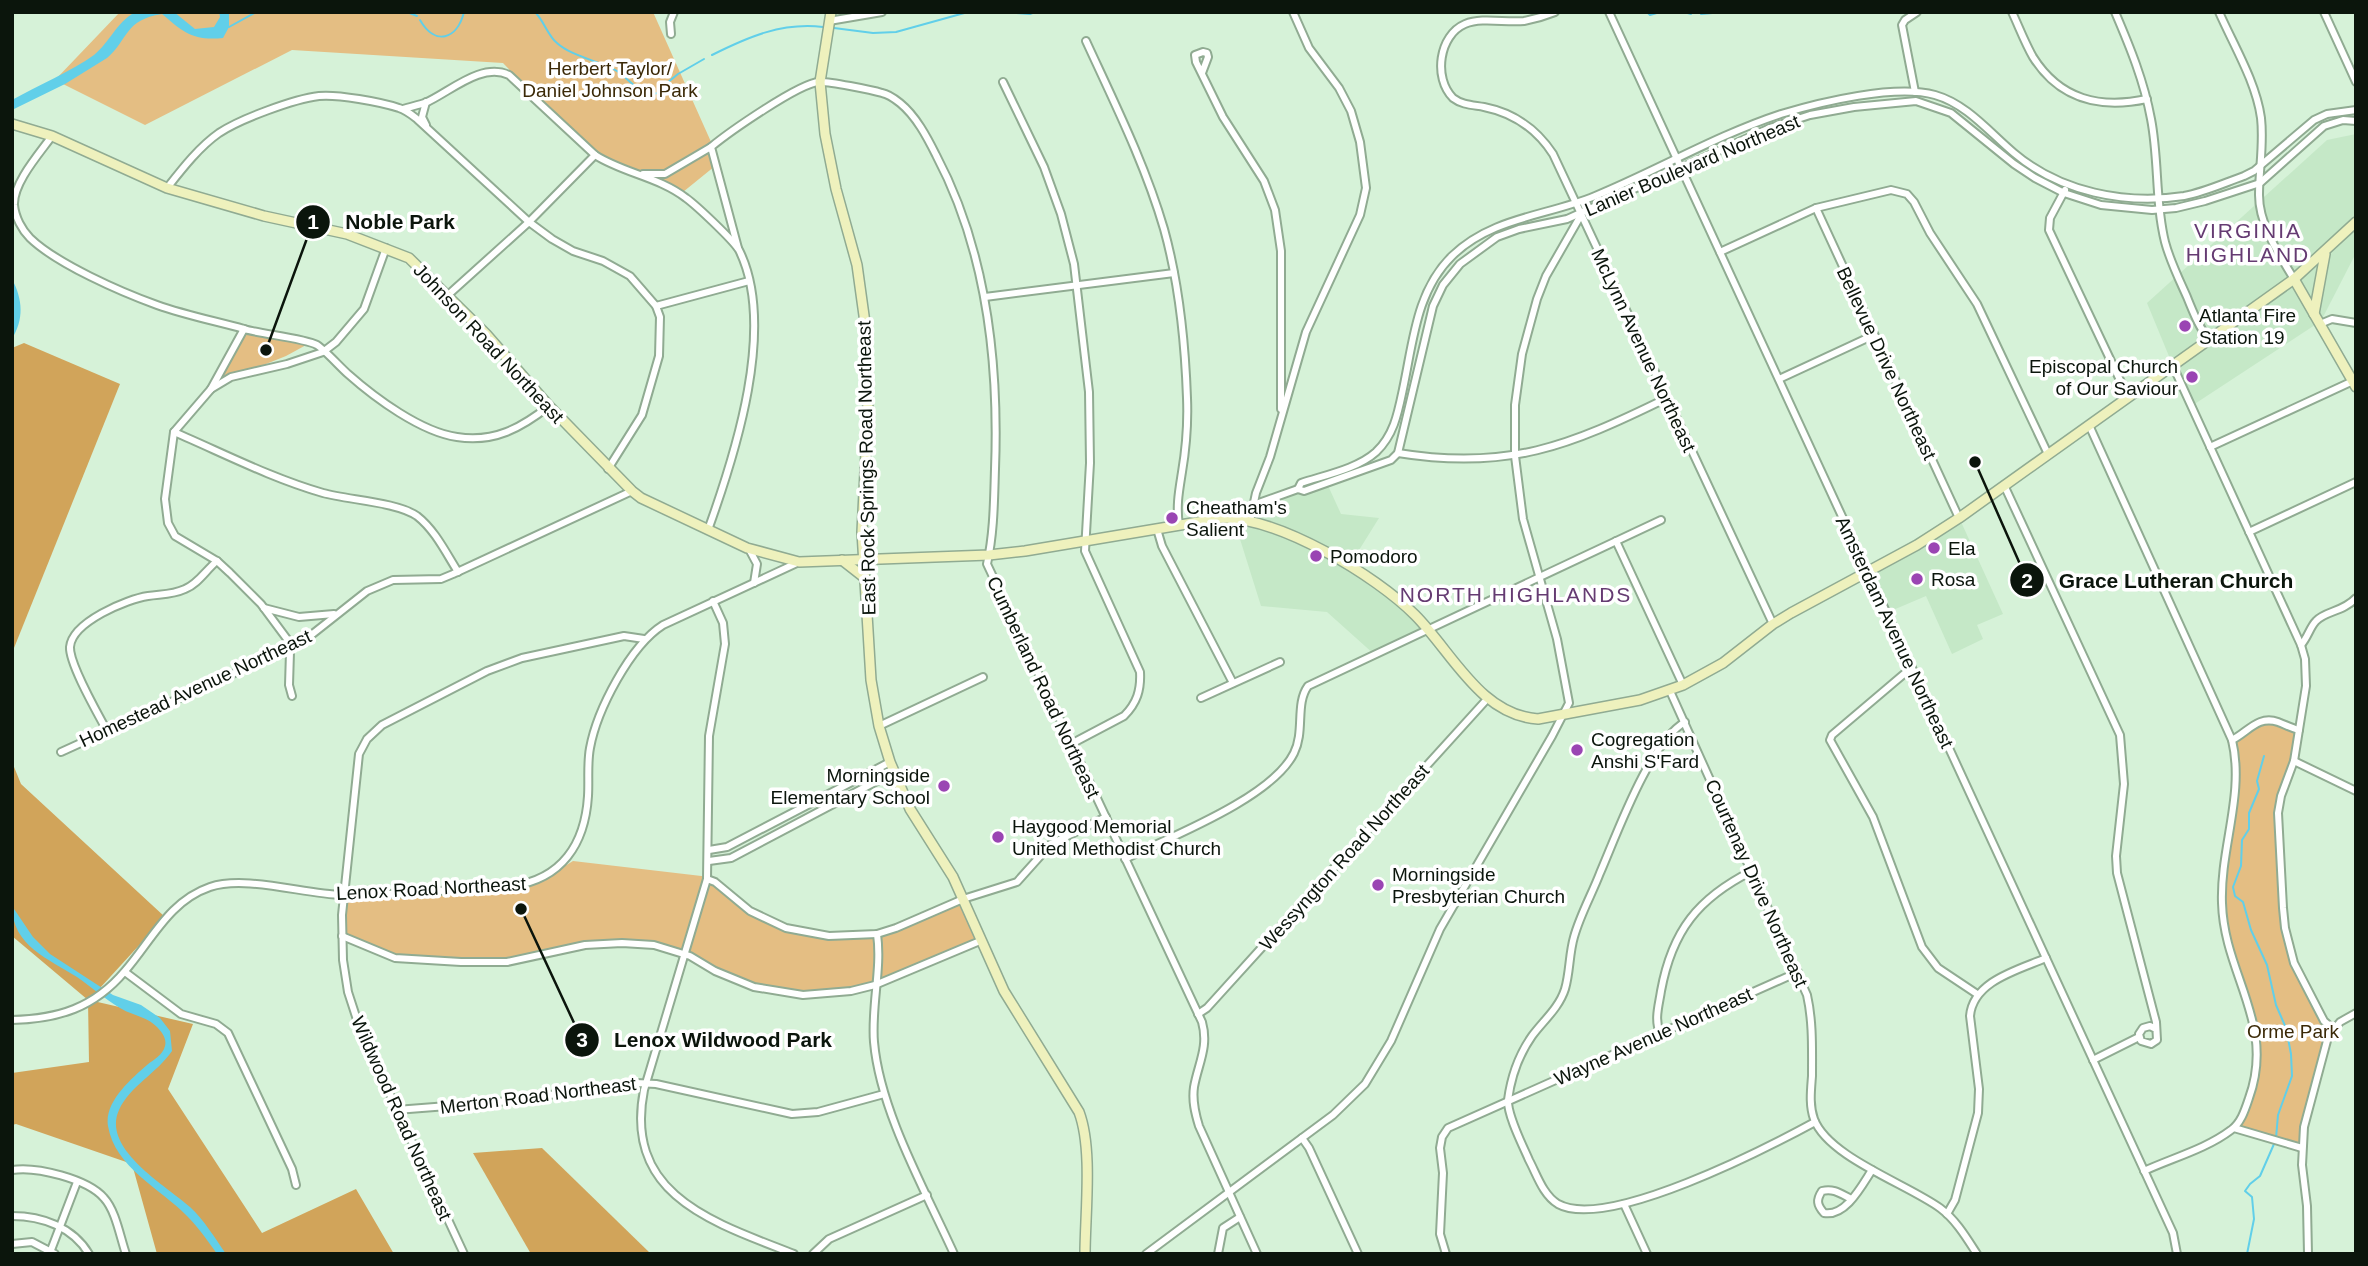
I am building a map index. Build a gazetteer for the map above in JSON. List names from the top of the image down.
{
  "streets": {
    "street": [
      "Lanier Boulevard Northeast",
      "Johnson Road Northeast",
      "McLynn Avenue Northeast",
      "Bellevue Drive Northeast",
      "East Rock Springs Road Northeast",
      "Amsterdam Avenue Northeast",
      "Cumberland Road Northeast",
      "Homestead Avenue Northeast",
      "Wessyngton Road Northeast",
      "Courtenay Drive Northeast",
      "Lenox Road Northeast",
      "Wayne Avenue Northeast",
      "Merton Road Northeast",
      "Wildwood Road Northeast"
    ]
  },
  "crossings": [
    ["Lanier Boulevard Northeast", "McLynn Avenue Northeast"],
    ["Lanier Boulevard Northeast", "Amsterdam Avenue Northeast"],
    ["Johnson Road Northeast", "McLynn Avenue Northeast"],
    ["Johnson Road Northeast", "Bellevue Drive Northeast"],
    ["Johnson Road Northeast", "East Rock Springs Road Northeast"],
    ["Johnson Road Northeast", "Amsterdam Avenue Northeast"],
    ["Johnson Road Northeast", "Cumberland Road Northeast"],
    ["Johnson Road Northeast", "Homestead Avenue Northeast"],
    ["Johnson Road Northeast", "Wessyngton Road Northeast"],
    ["Johnson Road Northeast", "Courtenay Drive Northeast"],
    ["Johnson Road Northeast", "Lenox Road Northeast"],
    ["East Rock Springs Road Northeast", "Cumberland Road Northeast"],
    ["Cumberland Road Northeast", "Wessyngton Road Northeast"],
    ["Courtenay Drive Northeast", "Wayne Avenue Northeast"],
    ["Lenox Road Northeast", "Wildwood Road Northeast"],
    ["Merton Road Northeast", "Wildwood Road Northeast"]
  ],
  "districts": ["VIRGINIA HIGHLAND", "NORTH HIGHLANDS"],
  "parks": ["Herbert Taylor/ Daniel Johnson Park", "Orme Park"],
  "places": [
    "Atlanta Fire Station 19",
    "Noble Park",
    "Episcopal Church of Our Saviour",
    "Grace Lutheran Church",
    "Cheatham's Salient",
    "Ela",
    "Pomodoro",
    "Rosa",
    "Cogregation Anshi S'Fard",
    "Morningside Elementary School",
    "Haygood Memorial United Methodist Church",
    "Morningside Presbyterian Church",
    "Lenox Wildwood Park"
  ]
}
